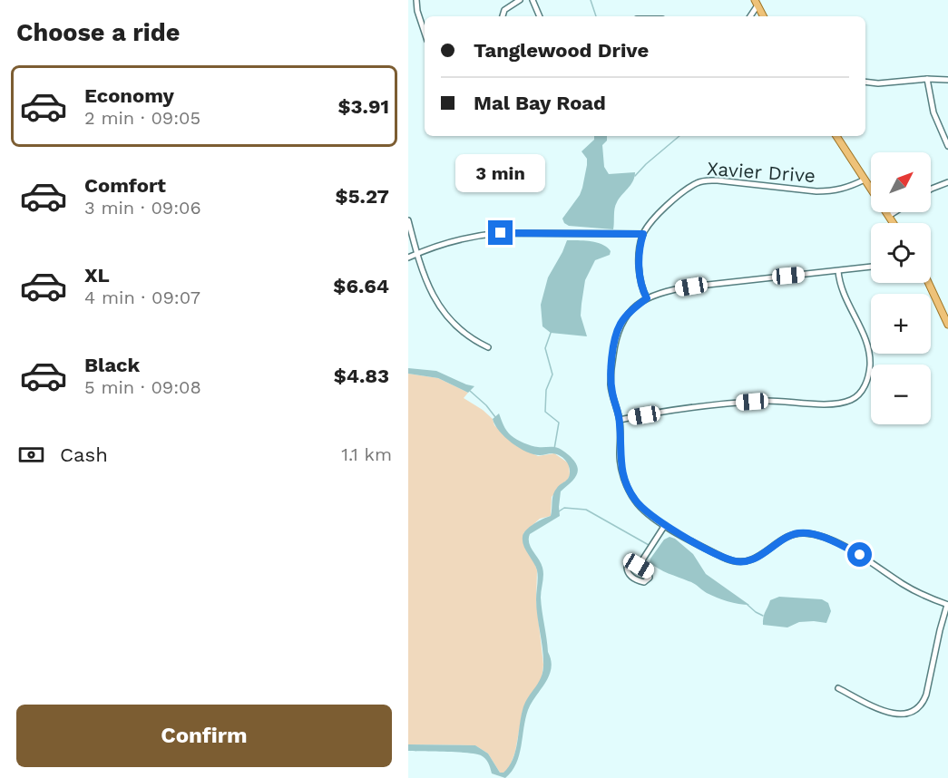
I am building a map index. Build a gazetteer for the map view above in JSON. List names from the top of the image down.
{
  "streets": {
    "street": ["Xavier Drive"]
  },
  "north": "top right",
  "page": {
    "heading": "Choose a ride",
    "banner": ["Tanglewood Drive", "Mal Bay Road"],
    "list": [
      {
        "name": "Economy",
        "note": "2 min · 09:05",
        "value": "$3.91"
      },
      {
        "name": "Comfort",
        "note": "3 min · 09:06",
        "value": "$5.27"
      },
      {
        "name": "XL",
        "note": "4 min · 09:07",
        "value": "$6.64"
      },
      {
        "name": "Black",
        "note": "5 min · 09:08",
        "value": "$4.83"
      }
    ],
    "map_buttons": ["+", "−"],
    "bubble": "3 min",
    "pay": ["Cash", "1.1 km"],
    "buttons": "Confirm"
  }
}
